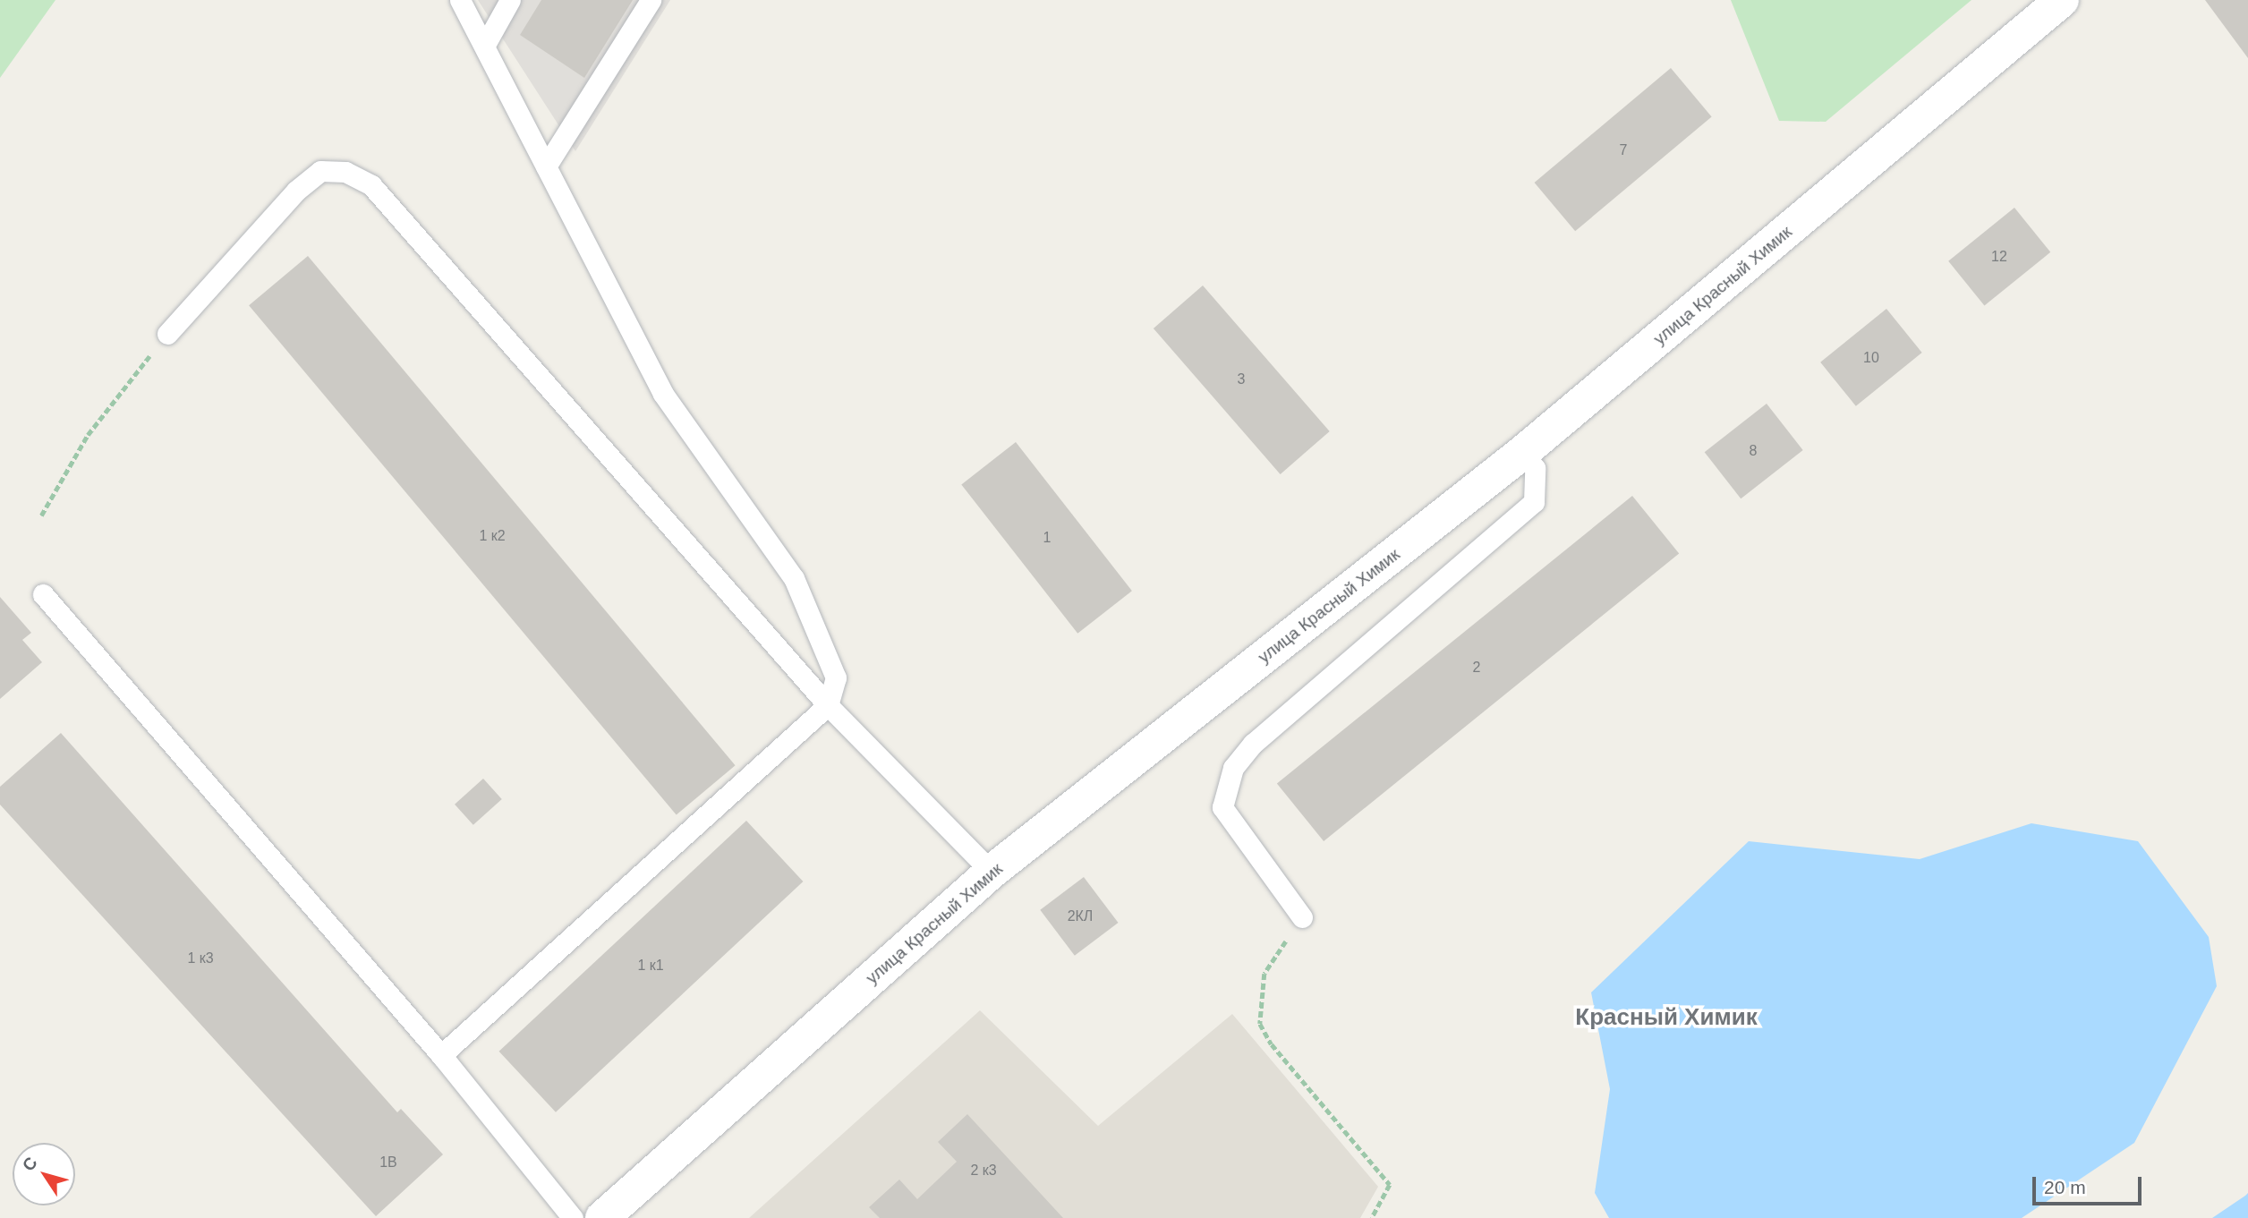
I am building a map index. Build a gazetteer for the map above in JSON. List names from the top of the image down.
{
  "streets": {
    "street": ["улица Красный Химик"]
  },
  "districts": ["Красный Химик"],
  "house_numbers": [
    "7",
    "12",
    "10",
    "3",
    "8",
    "1 к2",
    "1",
    "2",
    "2КЛ",
    "1 к3",
    "1 к1",
    "1В",
    "2 к3"
  ],
  "scale_bar": "20 m",
  "north": "top left"
}
